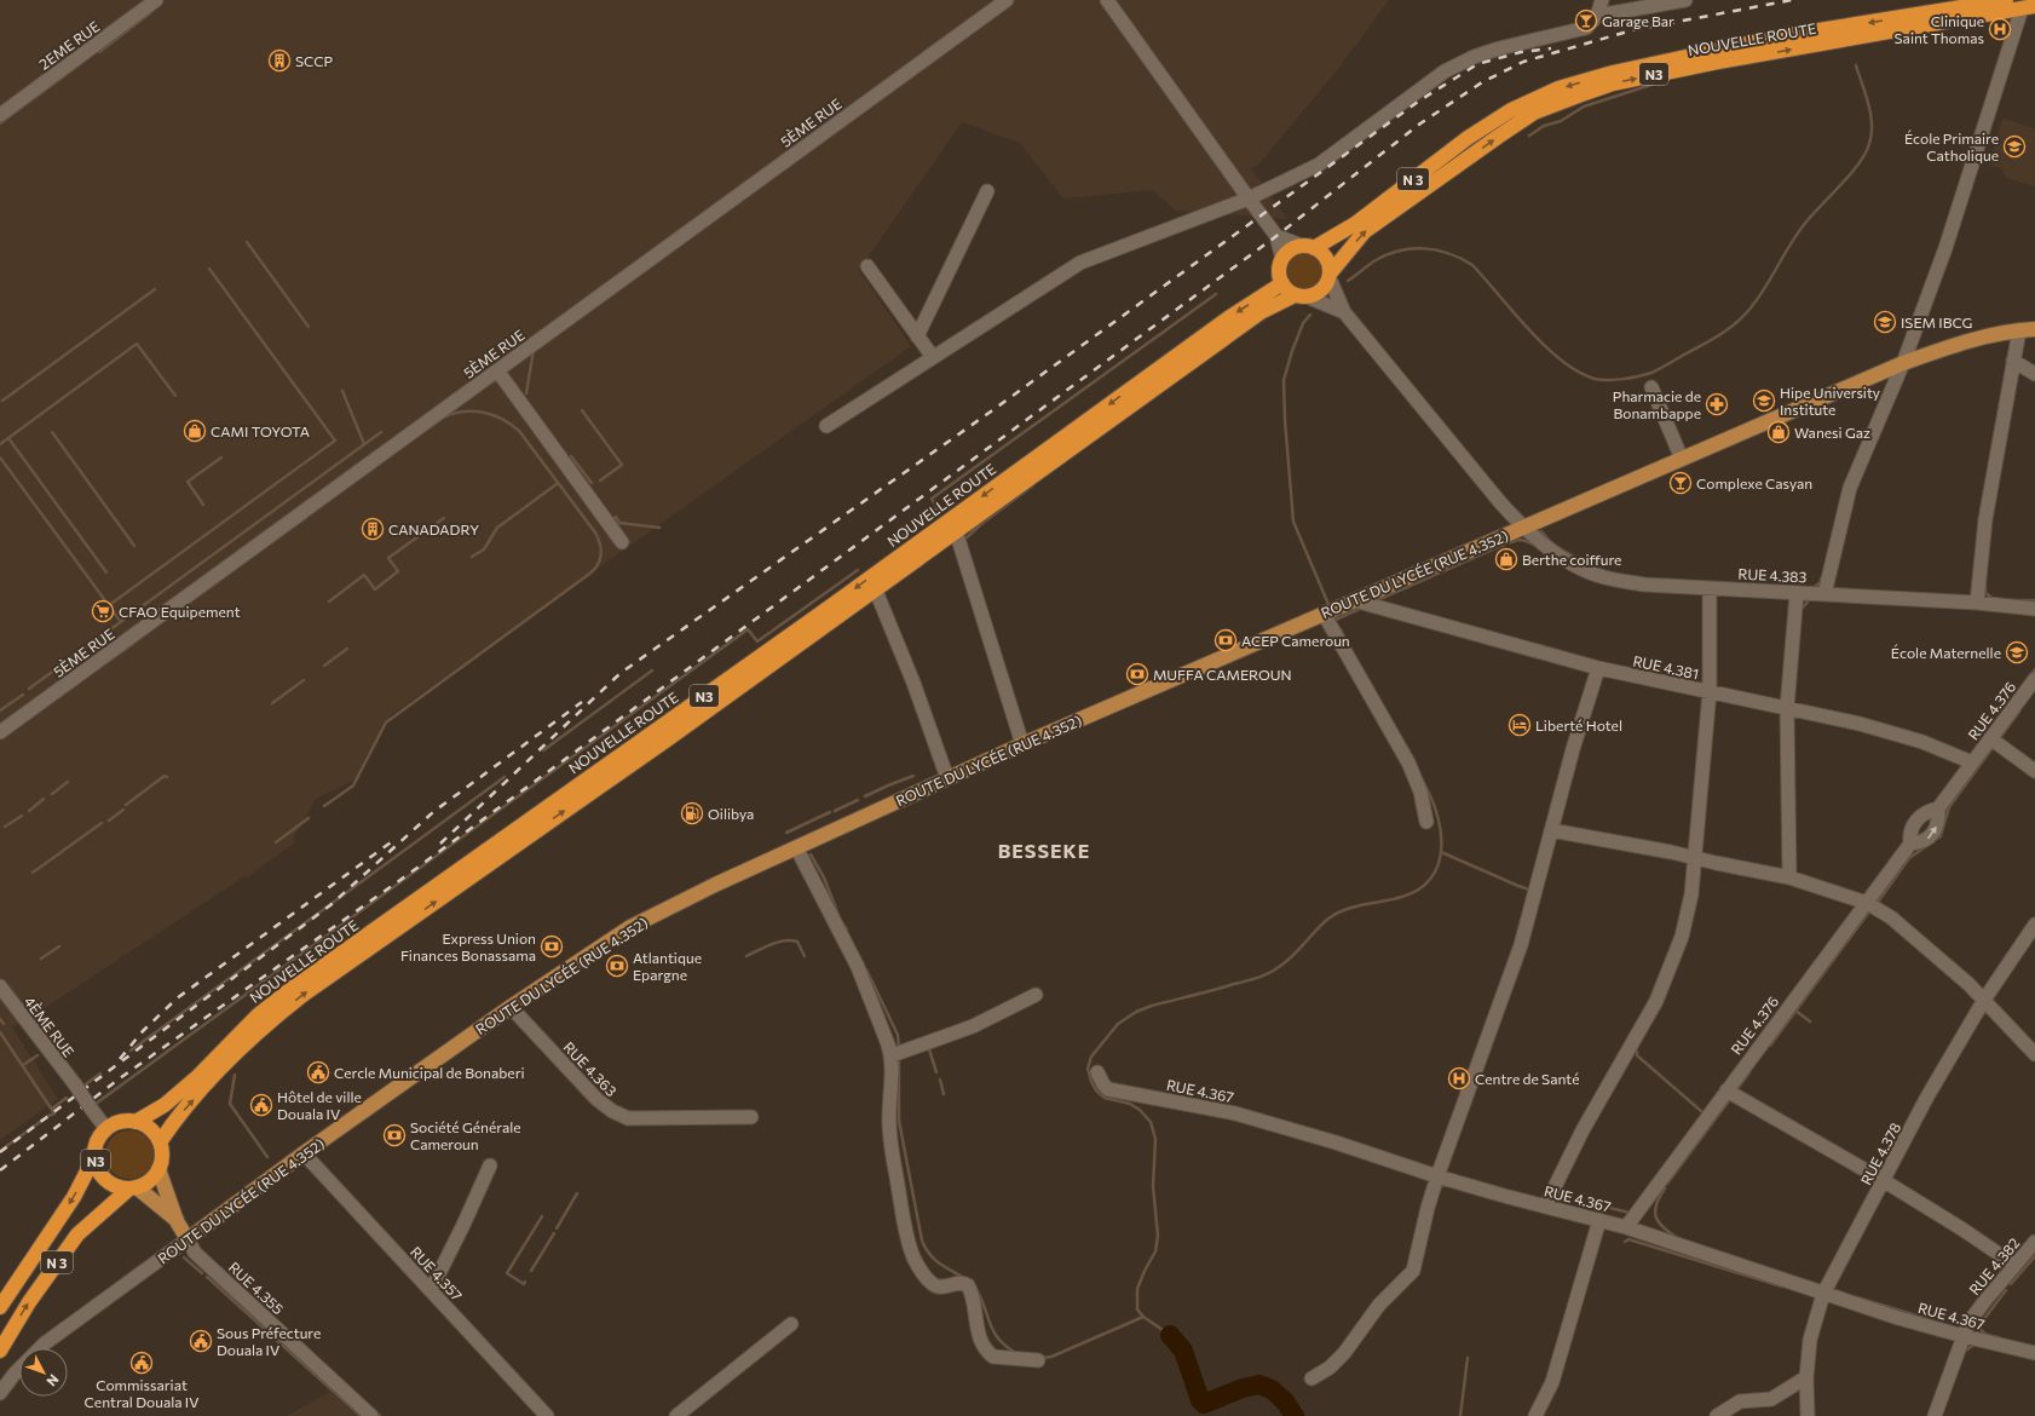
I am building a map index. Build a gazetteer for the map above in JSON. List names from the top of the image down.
{
  "streets": {
    "highway": ["NOUVELLE ROUTE", "N3", "N 3"],
    "main road": ["ROUTE DU LYCÉE (RUE 4.352)"],
    "street": [
      "2EME RUE",
      "5ÈME RUE",
      "RUE 4.383",
      "RUE 4.381",
      "RUE 4.376",
      "4ÈME RUE",
      "RUE 4.363",
      "RUE 4.367",
      "RUE 4.378",
      "RUE 4.382",
      "RUE 4.357",
      "RUE 4.355"
    ]
  },
  "crossings": [
    ["NOUVELLE ROUTE", "N3"],
    ["NOUVELLE ROUTE", "N 3"],
    ["NOUVELLE ROUTE", "4ÈME RUE"],
    ["N3", "N 3"],
    ["N3", "4ÈME RUE"],
    ["N 3", "4ÈME RUE"],
    ["ROUTE DU LYCÉE (RUE 4.352)", "RUE 4.383"],
    ["ROUTE DU LYCÉE (RUE 4.352)", "RUE 4.381"],
    ["ROUTE DU LYCÉE (RUE 4.352)", "RUE 4.363"],
    ["ROUTE DU LYCÉE (RUE 4.352)", "RUE 4.357"],
    ["ROUTE DU LYCÉE (RUE 4.352)", "RUE 4.355"],
    ["RUE 4.381", "RUE 4.376"],
    ["RUE 4.376", "RUE 4.367"],
    ["RUE 4.367", "RUE 4.378"],
    ["RUE 4.367", "RUE 4.382"]
  ],
  "districts": ["BESSEKE"],
  "places": {
    "bar": ["Garage Bar", "Complexe Casyan"],
    "hospital": ["Clinique Saint Thomas", "Centre de Santé"],
    "building": ["SCCP", "CANADADRY"],
    "school or university": [
      "École Primaire Catholique",
      "ISEM IBCG",
      "Hipe University Institute",
      "École Maternelle"
    ],
    "pharmacy": ["Pharmacie de Bonambappe"],
    "shop": ["CAMI TOYOTA", "Wanesi Gaz", "Berthe coiffure"],
    "supermarket": ["CFAO Equipement"],
    "bank": [
      "ACEP Cameroun",
      "MUFFA CAMEROUN",
      "Express Union Finances Bonassama",
      "Atlantique Epargne",
      "Société Générale Cameroun"
    ],
    "hotel": ["Liberté Hotel"],
    "fuel station": ["Oilibya"],
    "public building": [
      "Cercle Municipal de Bonaberi",
      "Hôtel de ville Douala IV",
      "Sous Préfecture Douala IV",
      "Commissariat Central Douala IV"
    ]
  },
  "north": "bottom right"
}
